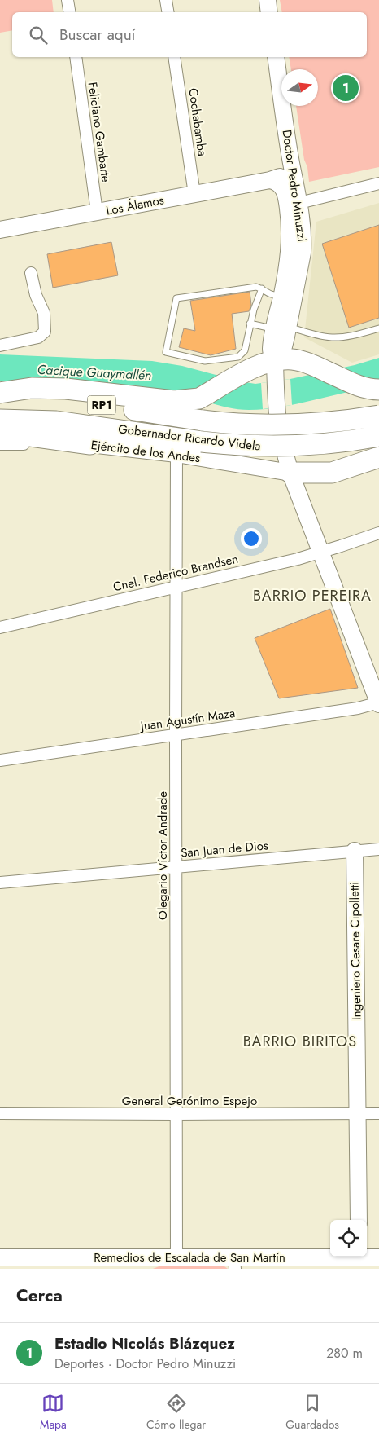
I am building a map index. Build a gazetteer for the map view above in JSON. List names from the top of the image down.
{
  "streets": {
    "highway": ["RP1", "Gobernador Ricardo Videla"],
    "street": [
      "Cochabamba",
      "Feliciano Gambarte",
      "Doctor Pedro Minuzzi",
      "Los Álamos",
      "Ejército de los Andes",
      "Cnel. Federico Brandsen",
      "Juan Agustín Maza",
      "San Juan de Dios",
      "Olegario Víctor Andrade",
      "Ingeniero Cesare Cipolletti",
      "General Gerónimo Espejo",
      "Remedios de Escalada de San Martín"
    ]
  },
  "crossings": [
    ["Cochabamba", "Los Álamos"],
    ["Feliciano Gambarte", "Los Álamos"],
    ["Doctor Pedro Minuzzi", "Los Álamos"],
    ["Doctor Pedro Minuzzi", "Ejército de los Andes"],
    ["Doctor Pedro Minuzzi", "Cnel. Federico Brandsen"],
    ["Doctor Pedro Minuzzi", "Juan Agustín Maza"],
    ["Ejército de los Andes", "Olegario Víctor Andrade"],
    ["Cnel. Federico Brandsen", "Olegario Víctor Andrade"],
    ["Juan Agustín Maza", "Olegario Víctor Andrade"],
    ["San Juan de Dios", "Olegario Víctor Andrade"],
    ["San Juan de Dios", "Ingeniero Cesare Cipolletti"],
    ["Olegario Víctor Andrade", "General Gerónimo Espejo"],
    ["Olegario Víctor Andrade", "Remedios de Escalada de San Martín"],
    ["Ingeniero Cesare Cipolletti", "General Gerónimo Espejo"]
  ],
  "districts": ["BARRIO PEREIRA", "BARRIO BIRITOS"],
  "water": ["Cacique Guaymallén"],
  "north": "right",
  "page": {
    "search": "Buscar aquí",
    "pins": "1",
    "heading": "Cerca",
    "list": [
      {
        "mark": "1",
        "name": "Estadio Nicolás Blázquez",
        "note": "Deportes · Doctor Pedro Minuzzi",
        "value": "280 m"
      }
    ],
    "nav": ["Mapa", "Cómo llegar", "Guardados"]
  }
}
